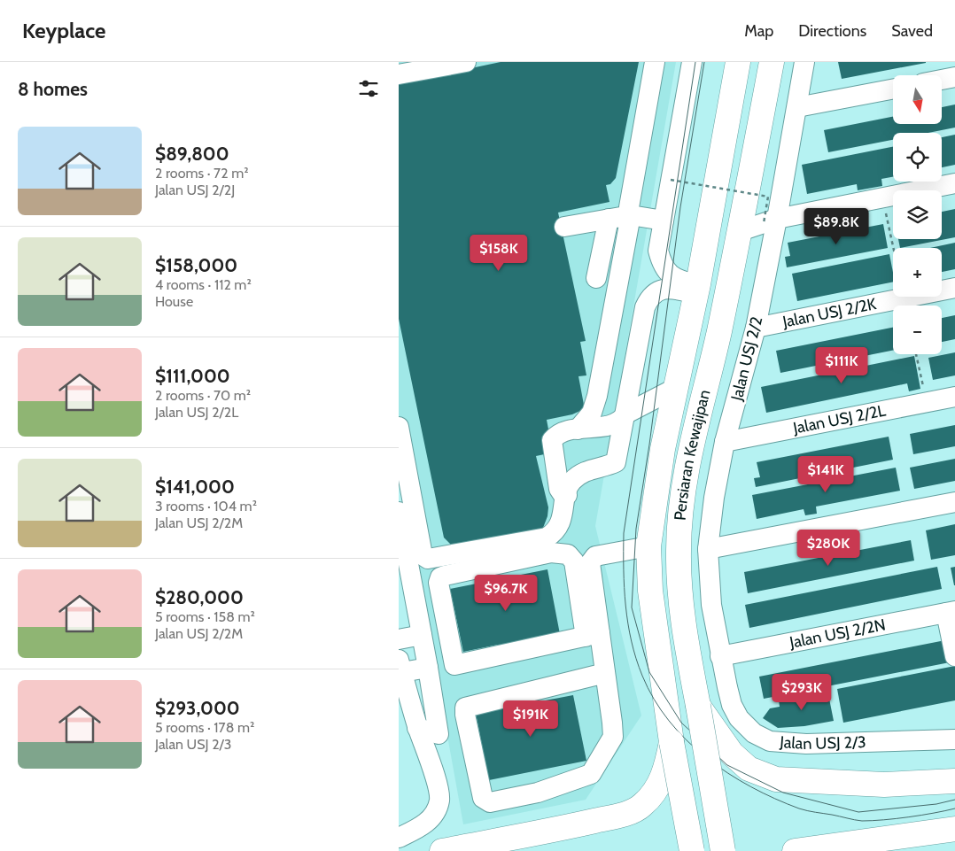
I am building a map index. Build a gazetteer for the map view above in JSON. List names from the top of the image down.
{
  "streets": {
    "main road": ["Persiaran Kewajipan"],
    "street": [
      "Jalan USJ 2/2K",
      "Jalan USJ 2/2",
      "Jalan USJ 2/2L",
      "Jalan USJ 2/2N",
      "Jalan USJ 2/3"
    ]
  },
  "crossings": [
    ["Jalan USJ 2/2K", "Jalan USJ 2/2"],
    ["Jalan USJ 2/2", "Jalan USJ 2/2L"],
    ["Jalan USJ 2/2", "Jalan USJ 2/2N"],
    ["Jalan USJ 2/2", "Jalan USJ 2/3"],
    ["Jalan USJ 2/2N", "Jalan USJ 2/3"]
  ],
  "north": "bottom",
  "page": {
    "header": "Keyplace",
    "nav": ["Map", "Directions", "Saved"],
    "heading": "8 homes",
    "map_buttons": ["+", "−"],
    "list": [
      {
        "name": "$89,800",
        "note": "2 rooms · 72 m² · Jalan USJ 2/2J"
      },
      {
        "name": "$158,000",
        "note": "4 rooms · 112 m² · House"
      },
      {
        "name": "$111,000",
        "note": "2 rooms · 70 m² · Jalan USJ 2/2L"
      },
      {
        "name": "$141,000",
        "note": "3 rooms · 104 m² · Jalan USJ 2/2M"
      },
      {
        "name": "$280,000",
        "note": "5 rooms · 158 m² · Jalan USJ 2/2M"
      },
      {
        "name": "$293,000",
        "note": "5 rooms · 178 m² · Jalan USJ 2/3"
      }
    ],
    "price": [
      "$89.8K",
      "$158K",
      "$111K",
      "$141K",
      "$280K",
      "$96.7K",
      "$293K",
      "$191K"
    ]
  }
}
